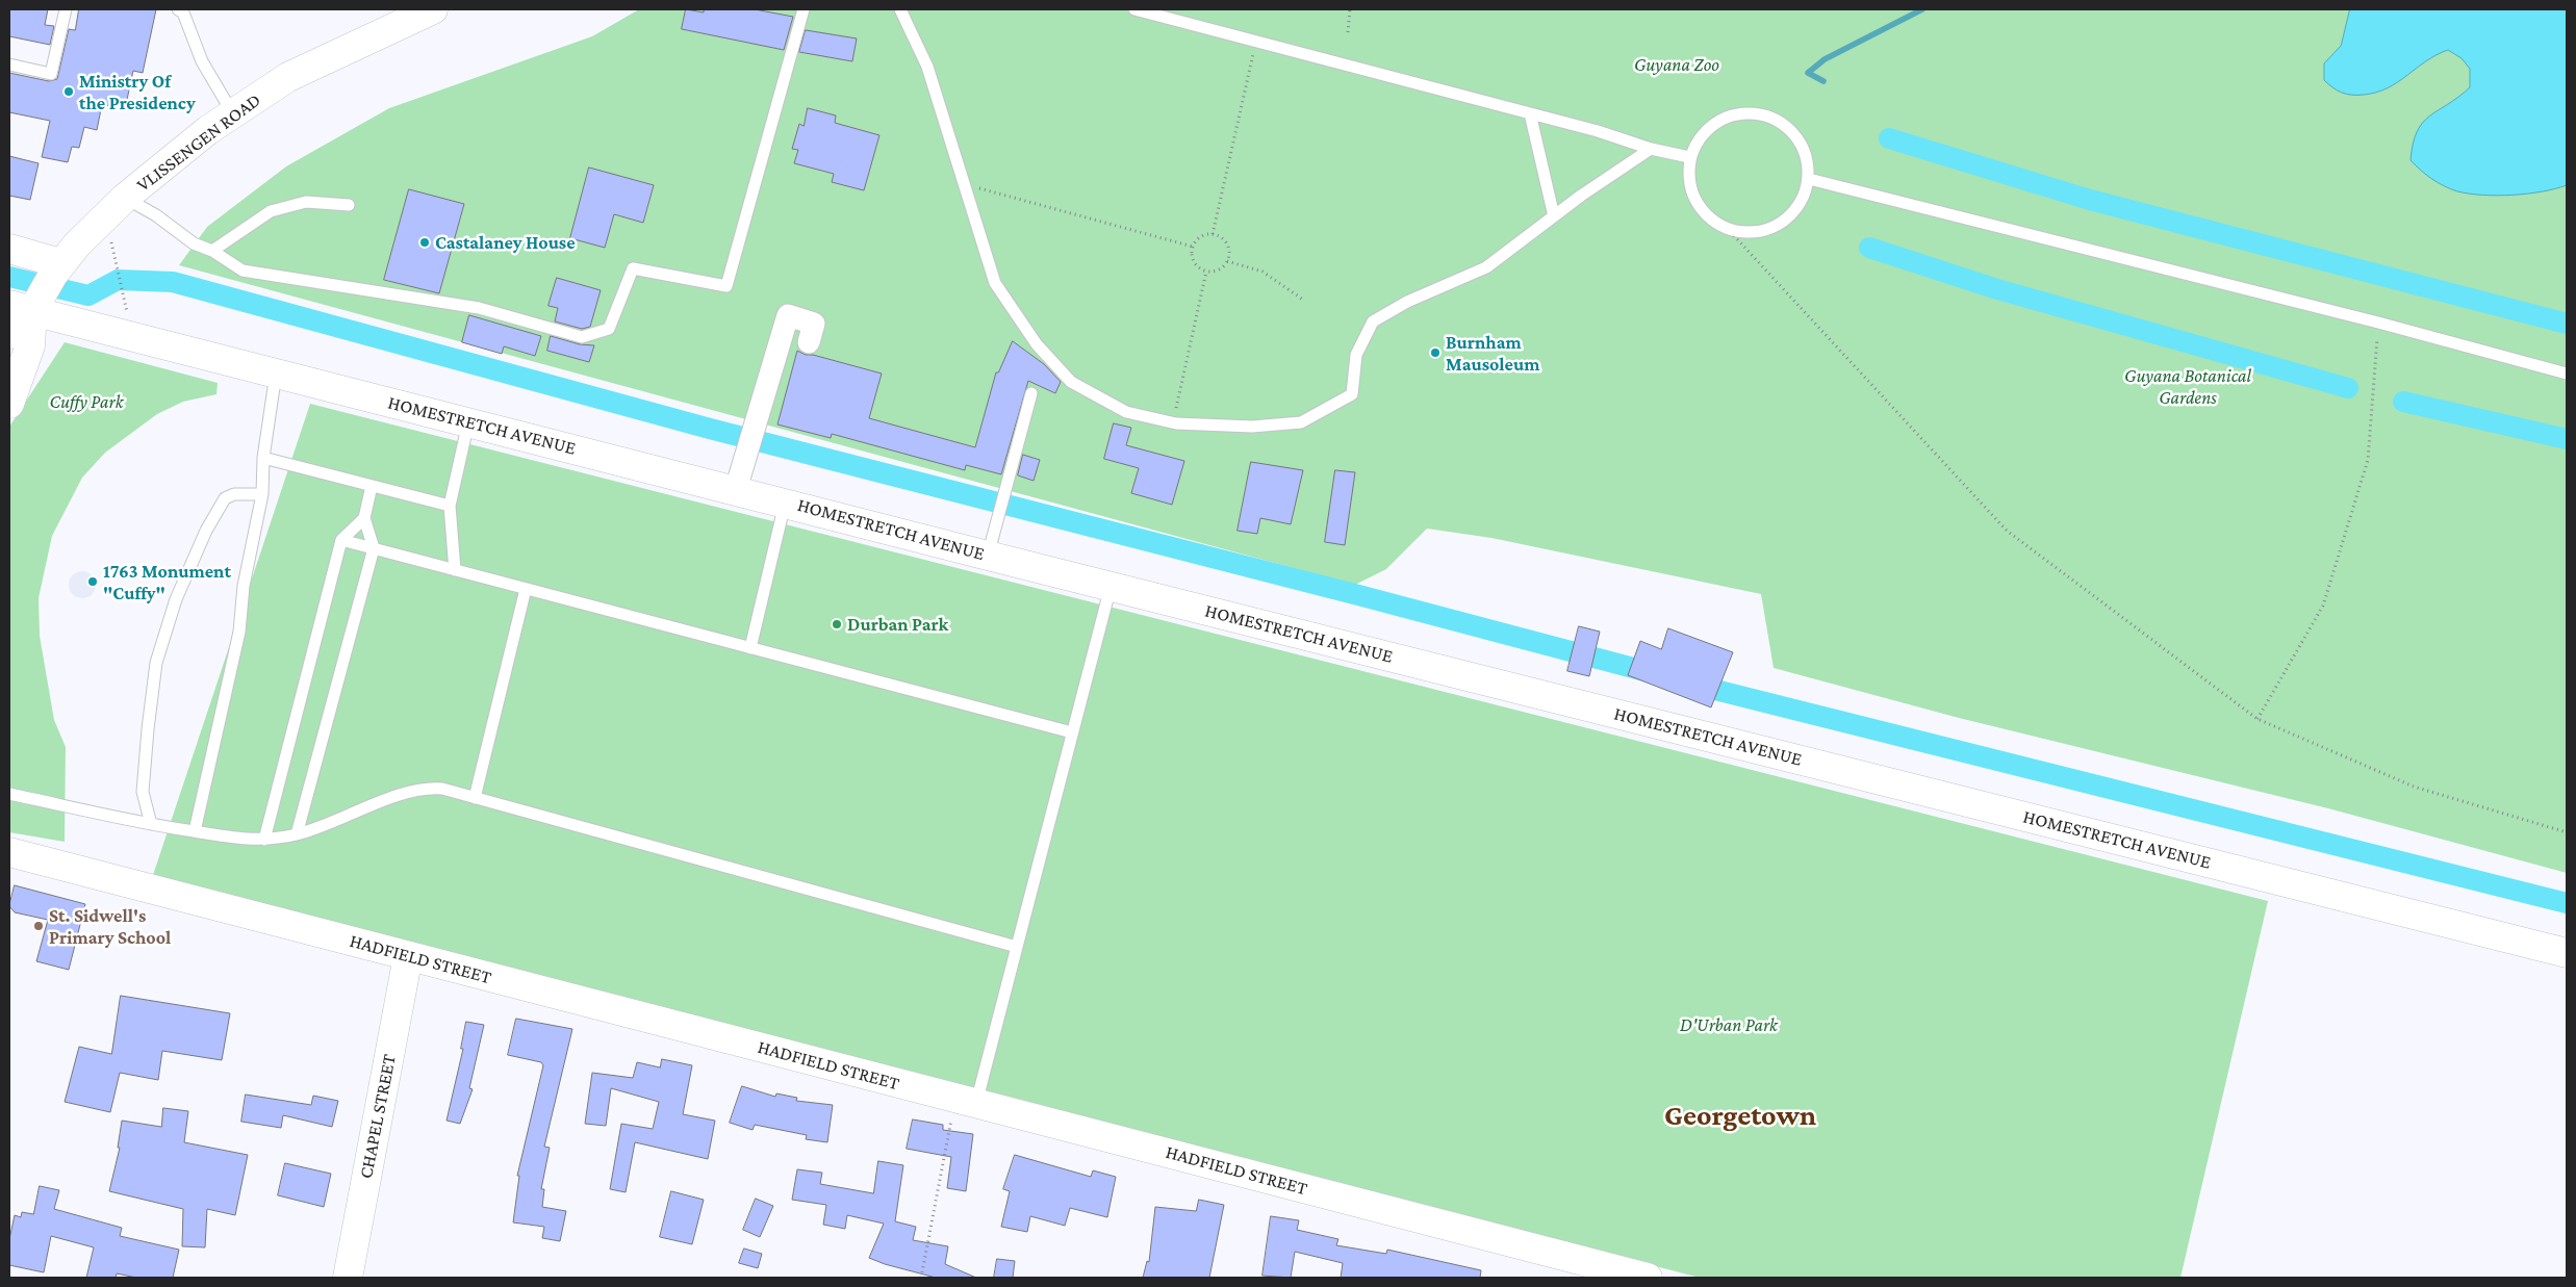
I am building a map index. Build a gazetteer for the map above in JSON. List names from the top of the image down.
{
  "streets": {
    "main road": [
      "VLISSENGEN ROAD",
      "HOMESTRETCH AVENUE",
      "HADFIELD STREET",
      "CHAPEL STREET"
    ]
  },
  "crossings": [
    ["VLISSENGEN ROAD", "HOMESTRETCH AVENUE"],
    ["HADFIELD STREET", "CHAPEL STREET"]
  ],
  "districts": ["Georgetown"],
  "parks": [
    "Guyana Zoo",
    "Guyana Botanical Gardens",
    "Cuffy Park",
    "D'Urban Park"
  ],
  "places": [
    "Ministry Of the Presidency",
    "Castalaney House",
    "Burnham Mausoleum",
    "1763 Monument \"Cuffy\"",
    "Durban Park",
    "St. Sidwell's Primary School"
  ]
}
